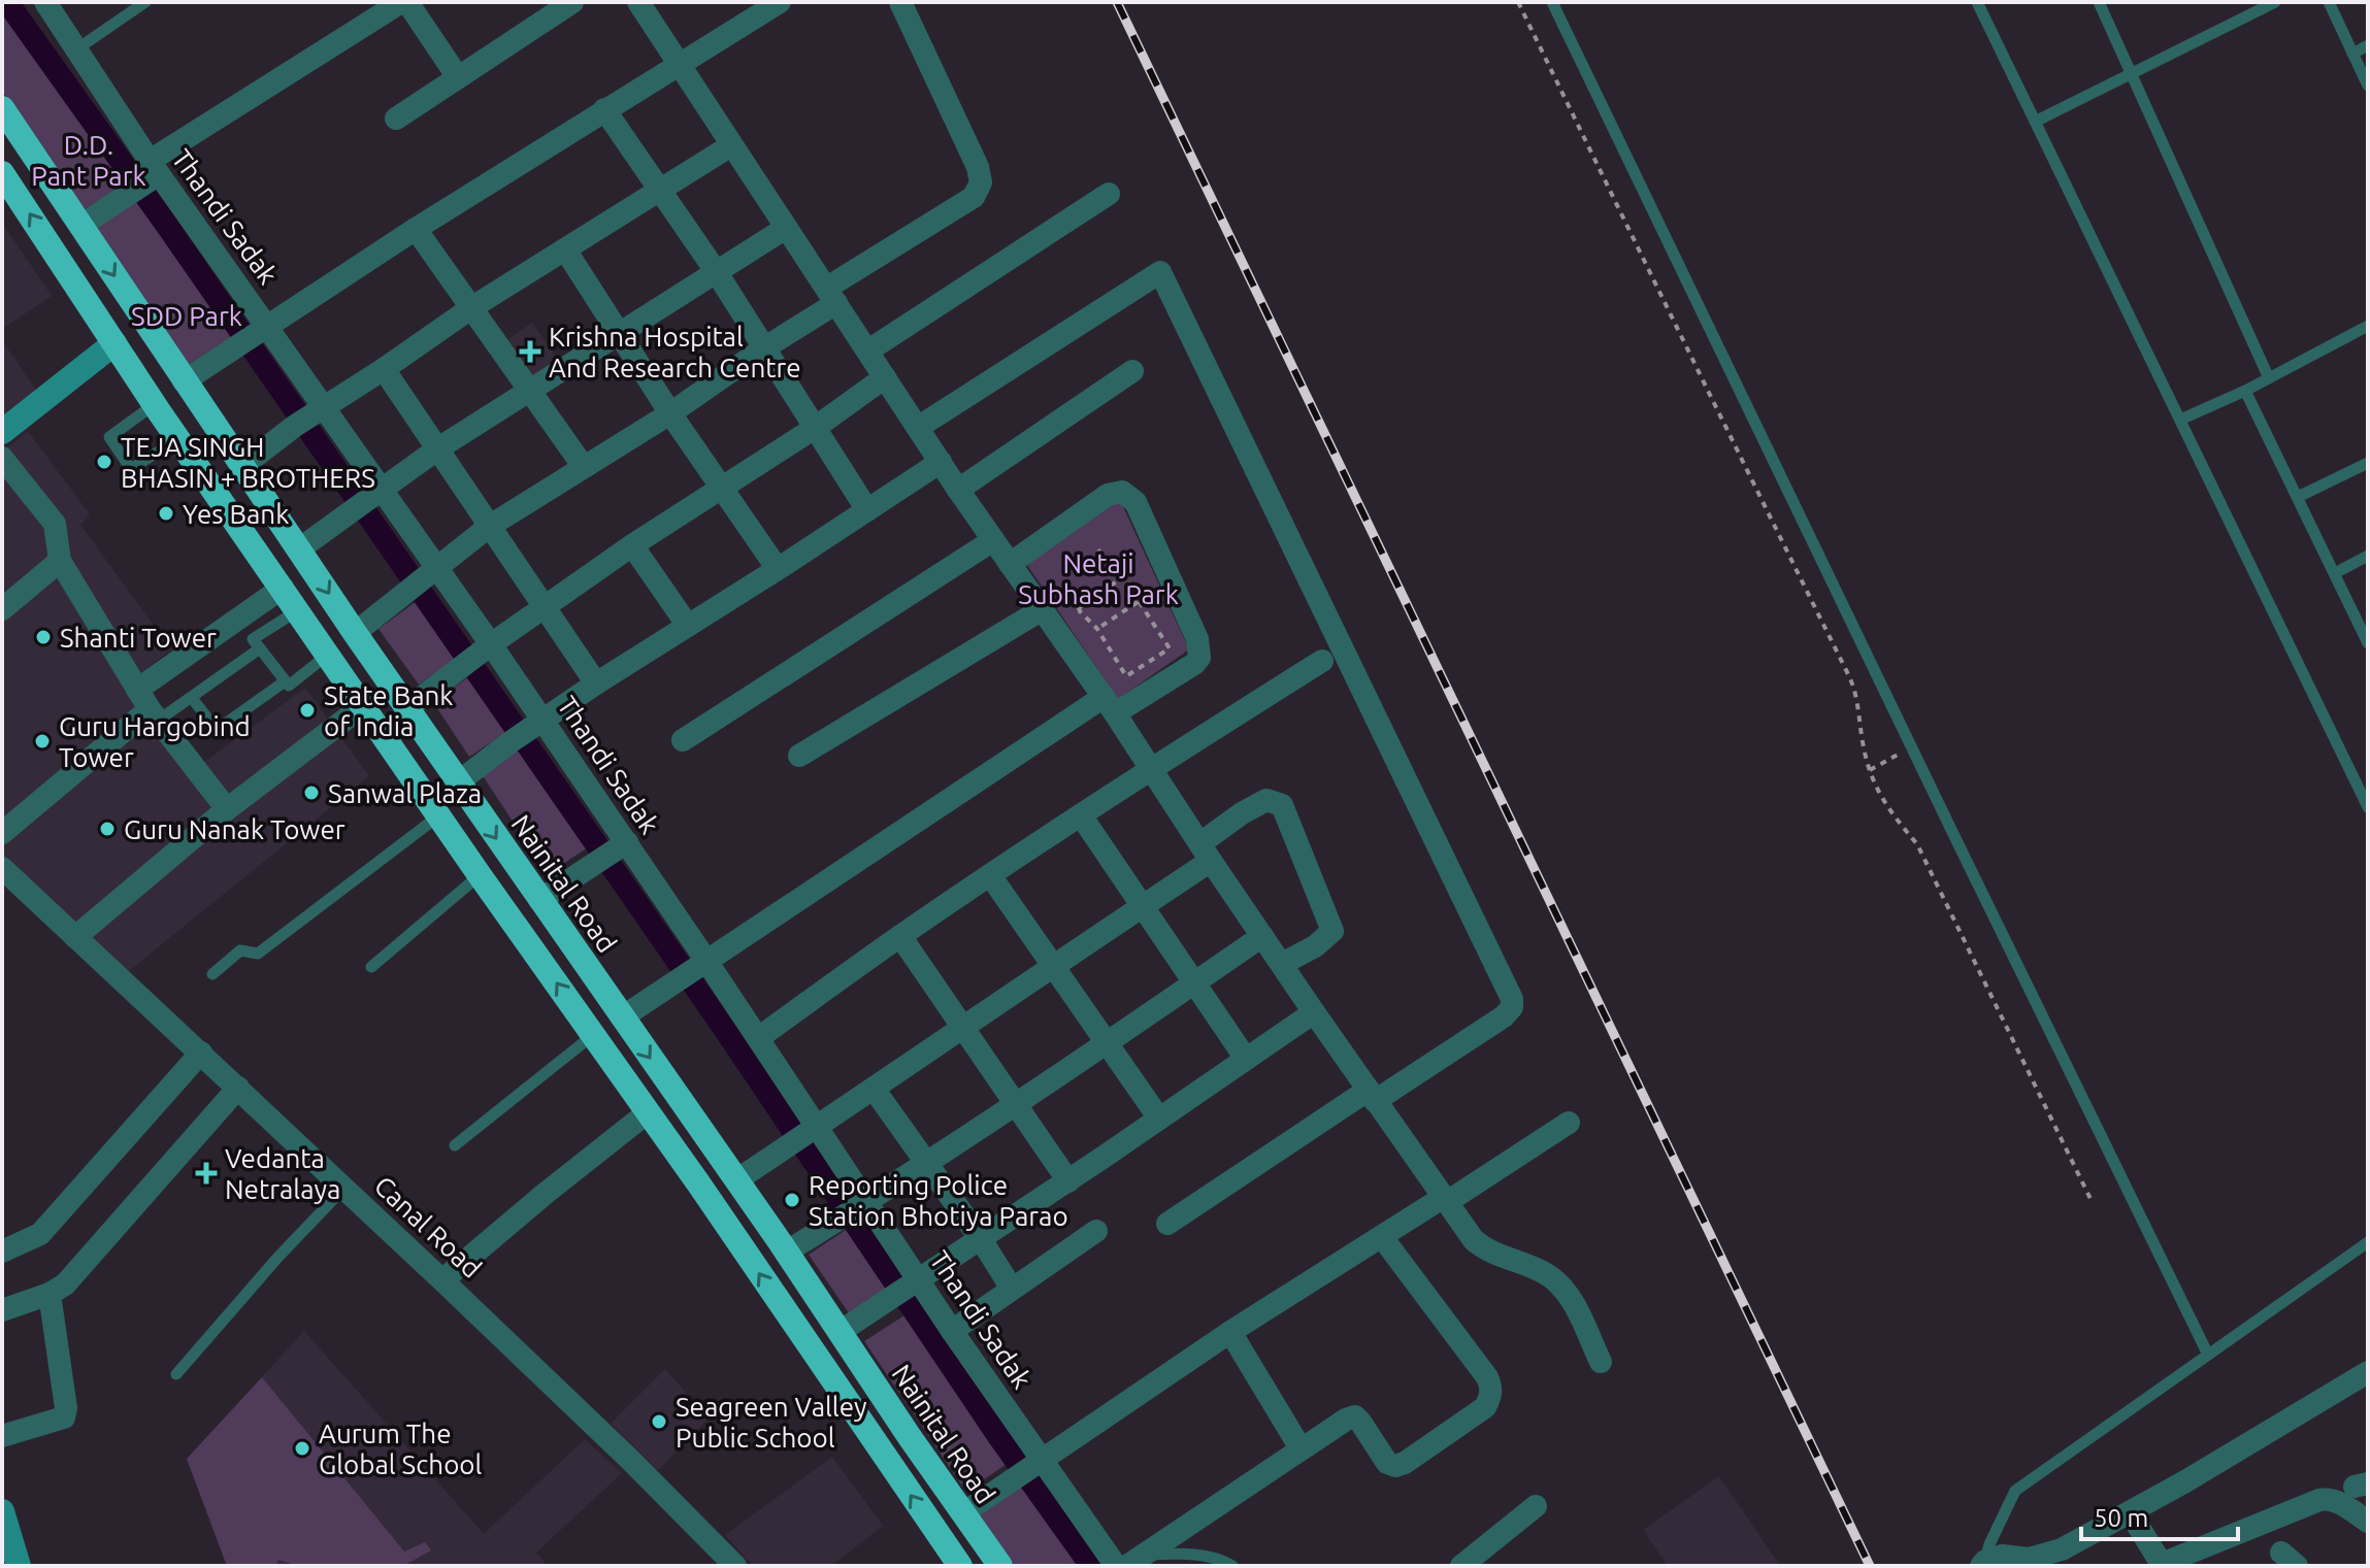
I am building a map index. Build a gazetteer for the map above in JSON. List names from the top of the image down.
{
  "streets": {
    "highway": ["Nainital Road"],
    "street": ["Thandi Sadak", "Canal Road"]
  },
  "parks": ["D.D. Pant Park", "SDD Park", "Netaji Subhash Park"],
  "places": {
    "health": ["Krishna Hospital And Research Centre", "Vedanta Netralaya"],
    "other": [
      "TEJA SINGH BHASIN + BROTHERS",
      "Yes Bank",
      "Shanti Tower",
      "State Bank of India",
      "Guru Hargobind Tower",
      "Sanwal Plaza",
      "Guru Nanak Tower",
      "Reporting Police Station Bhotiya Parao",
      "Seagreen Valley Public School",
      "Aurum The Global School"
    ]
  },
  "scale_bar": "50 m"
}
